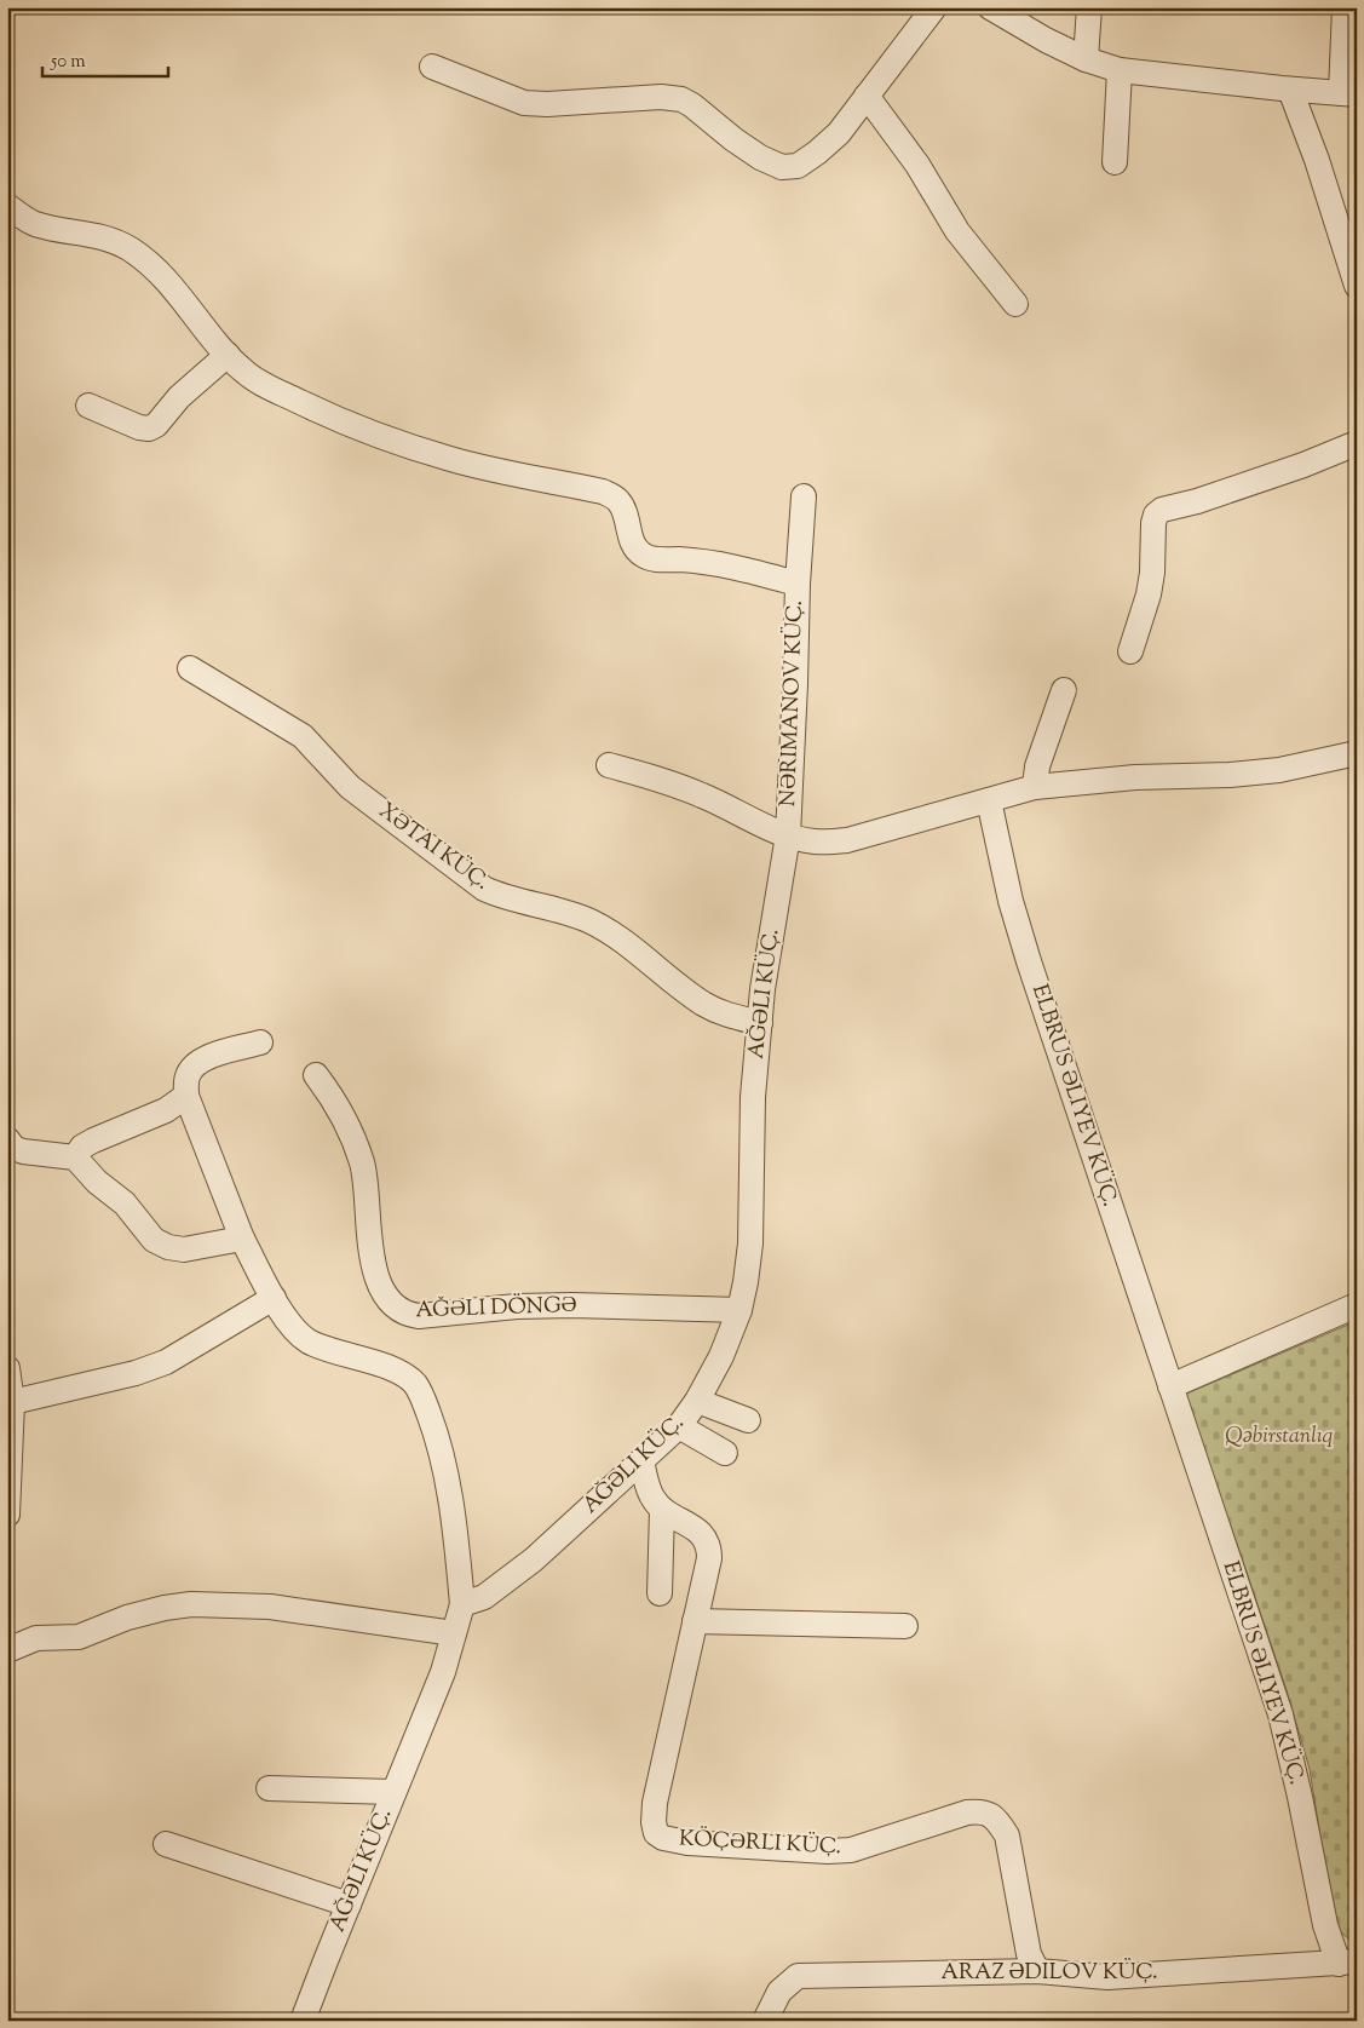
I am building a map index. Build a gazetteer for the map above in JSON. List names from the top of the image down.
{
  "streets": {
    "street": [
      "NƏRIMANOV KÜÇ.",
      "XƏTAI KÜÇ.",
      "AĞƏLI KÜÇ.",
      "ELBRUS ƏLIYEV KÜÇ.",
      "AĞƏLI DÖNGƏ",
      "KÖÇƏRLI KÜÇ.",
      "ARAZ ƏDILOV KÜÇ."
    ]
  },
  "crossings": [
    ["NƏRIMANOV KÜÇ.", "AĞƏLI KÜÇ."],
    ["NƏRIMANOV KÜÇ.", "ELBRUS ƏLIYEV KÜÇ."],
    ["XƏTAI KÜÇ.", "AĞƏLI KÜÇ."],
    ["AĞƏLI KÜÇ.", "AĞƏLI DÖNGƏ"],
    ["ELBRUS ƏLIYEV KÜÇ.", "ARAZ ƏDILOV KÜÇ."],
    ["KÖÇƏRLI KÜÇ.", "ARAZ ƏDILOV KÜÇ."]
  ],
  "parks": ["Qəbirstanlıq"],
  "scale_bar": "50 m"
}
